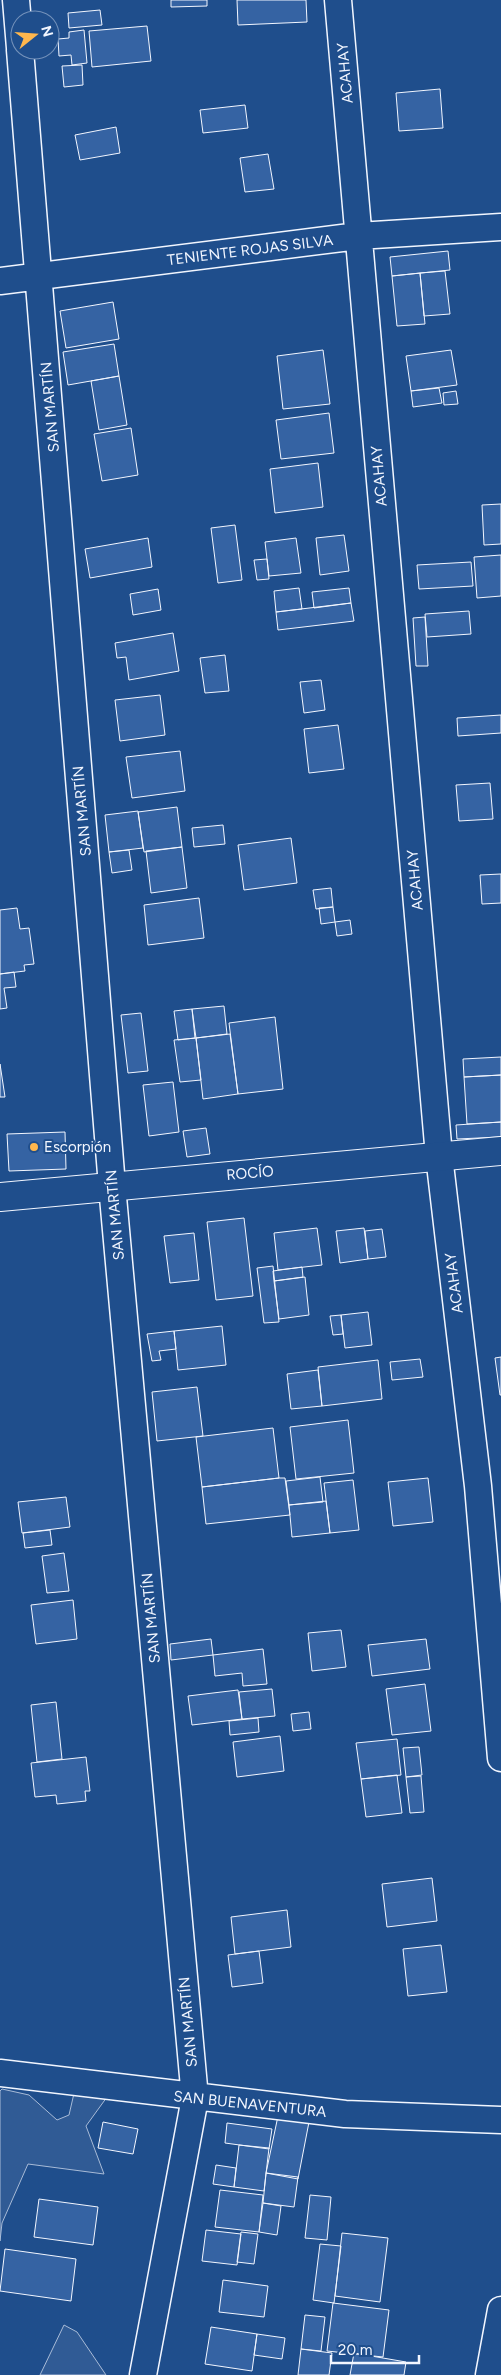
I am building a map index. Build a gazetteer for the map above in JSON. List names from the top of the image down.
{
  "streets": {
    "main road": ["ROCÍO"],
    "street": [
      "ACAHAY",
      "TENIENTE ROJAS SILVA",
      "SAN MARTÍN",
      "SAN BUENAVENTURA"
    ]
  },
  "crossings": [
    ["ACAHAY", "TENIENTE ROJAS SILVA"],
    ["ACAHAY", "ROCÍO"],
    ["TENIENTE ROJAS SILVA", "SAN MARTÍN"],
    ["SAN MARTÍN", "ROCÍO"],
    ["SAN MARTÍN", "SAN BUENAVENTURA"]
  ],
  "places": ["Escorpión"],
  "scale_bar": "20 m",
  "north": "right"
}
